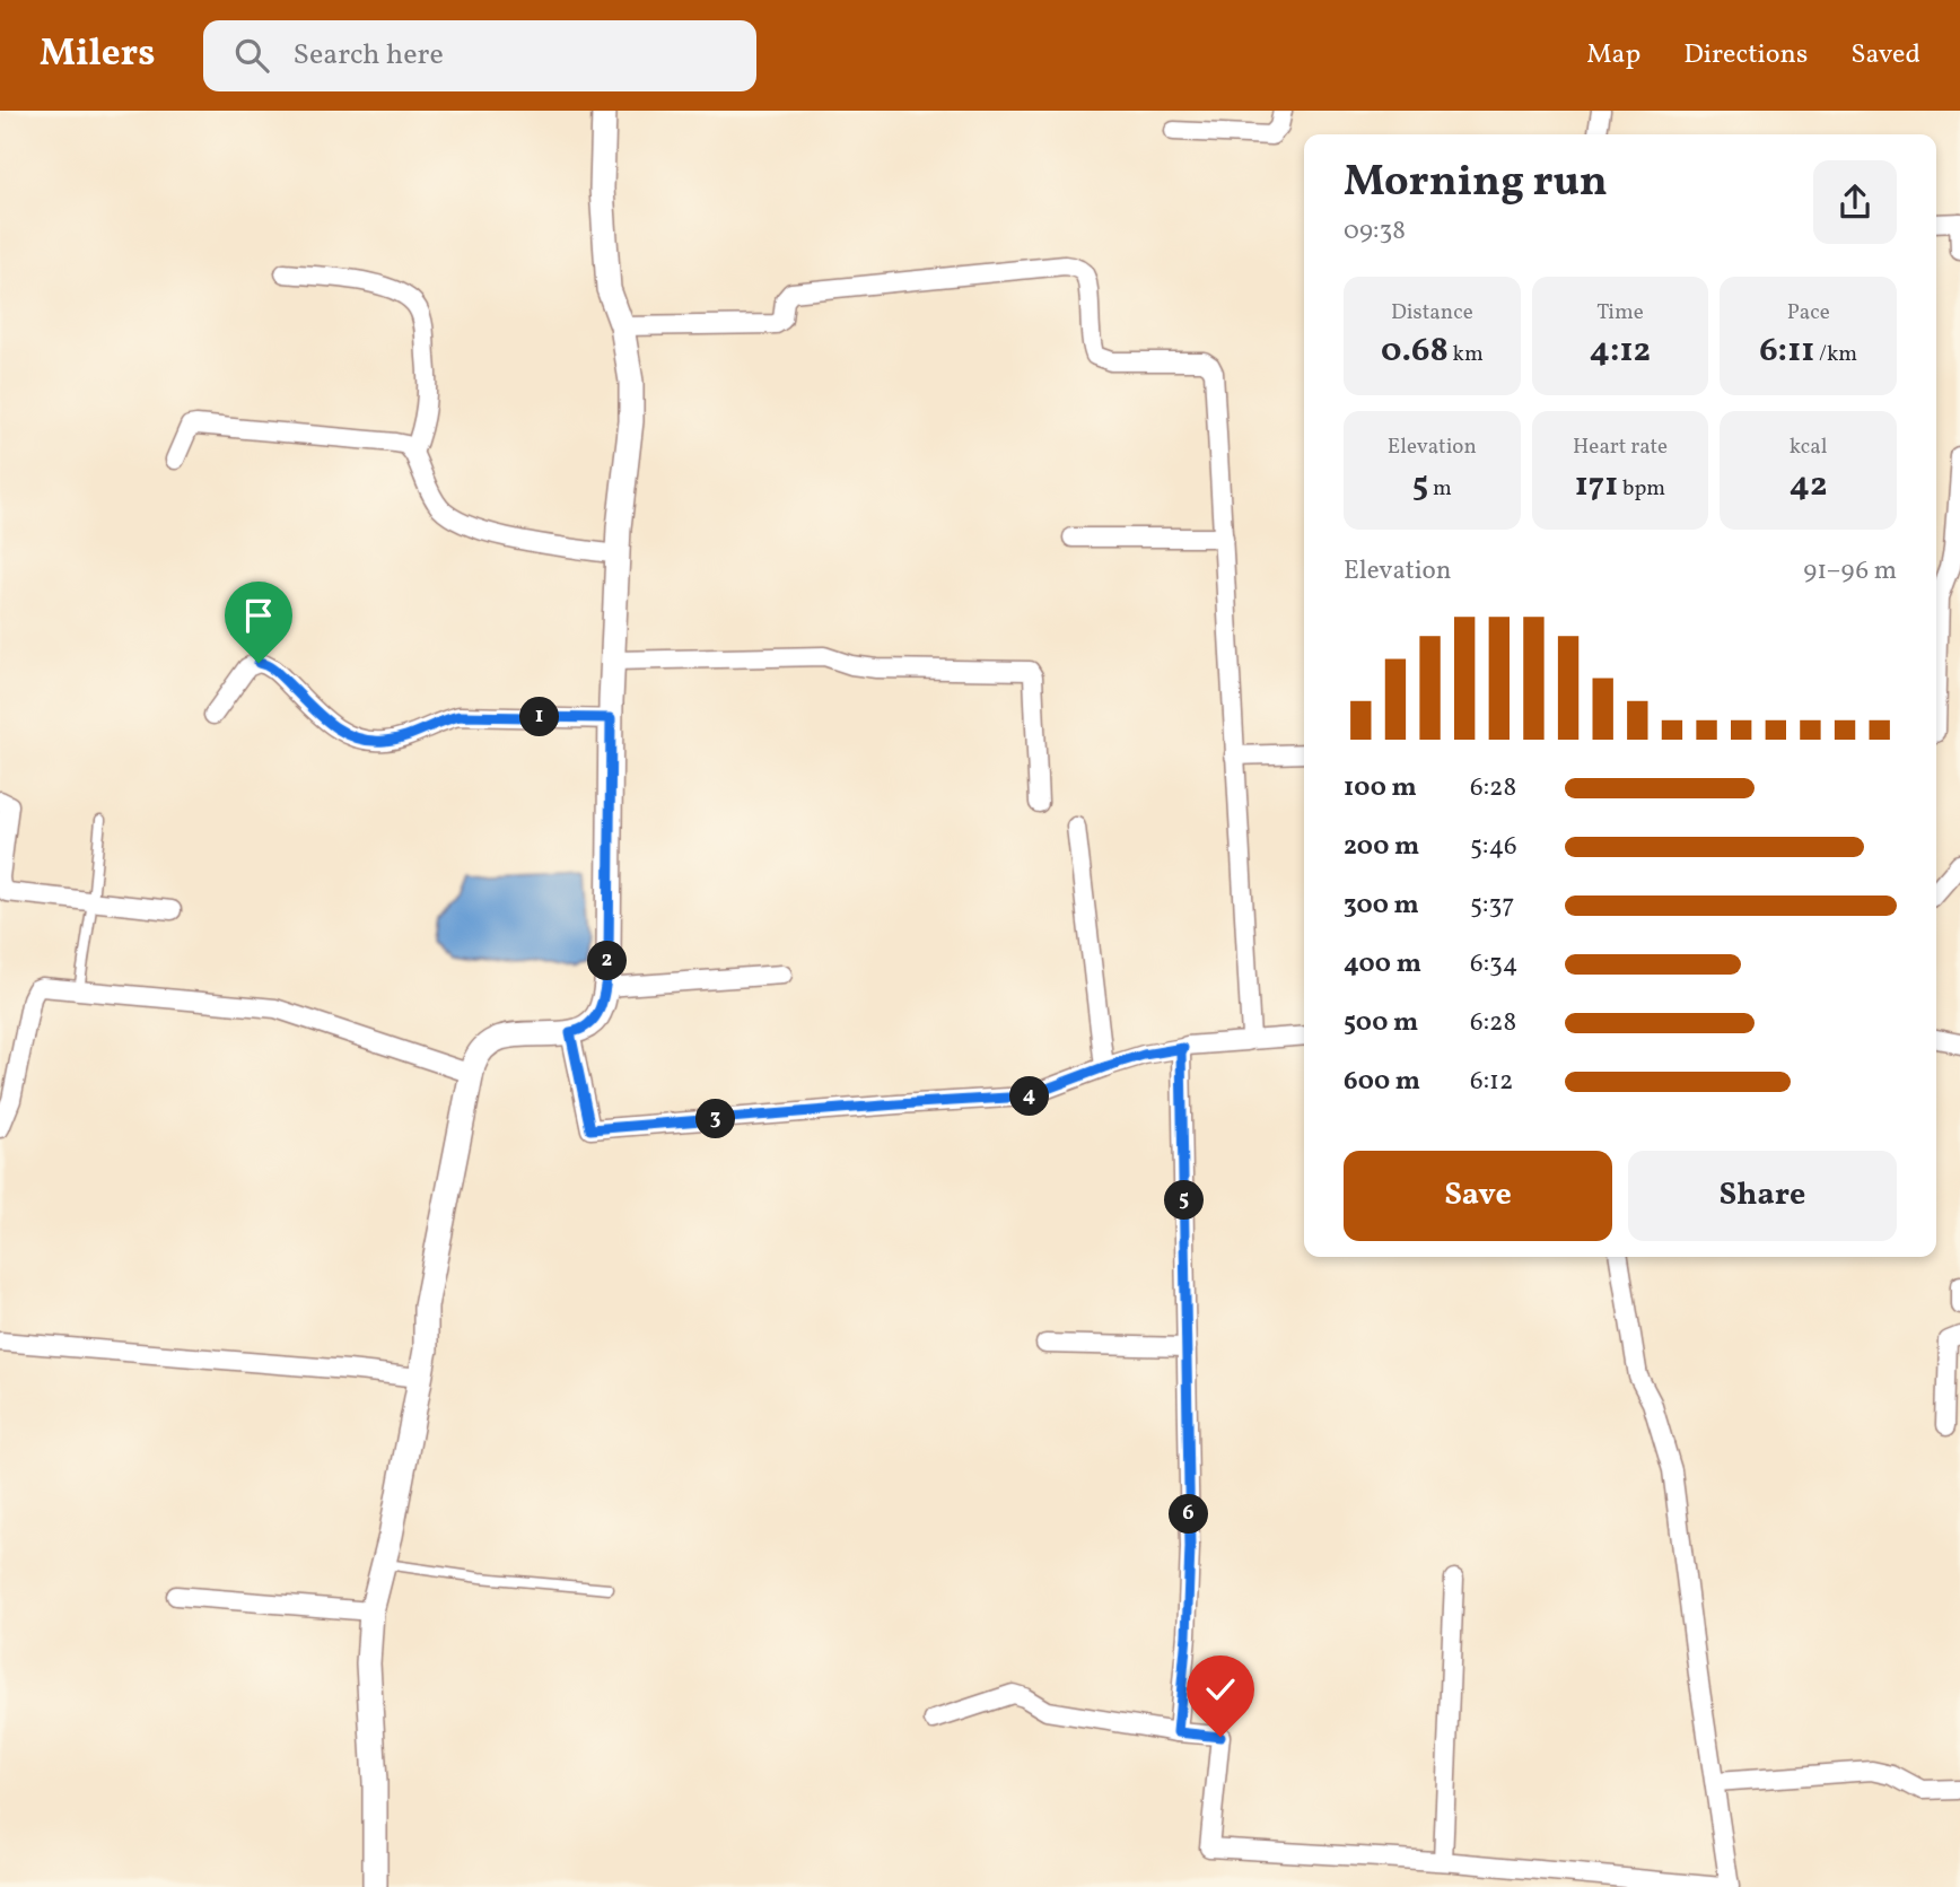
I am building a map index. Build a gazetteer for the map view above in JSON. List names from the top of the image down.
{
  "page": {
    "header": "Milers",
    "search": "Search here",
    "nav": ["Map", "Directions", "Saved"],
    "heading": ["Morning run", "09:38"],
    "stats": [
      ["Distance", "0.68 km"],
      ["Time", "4:12"],
      ["Pace", "6:11 /km"],
      ["Elevation", "5 m"],
      ["Heart rate", "171 bpm"],
      ["kcal", "42"]
    ],
    "chart": ["Elevation", "91–96 m"],
    "pins": [
      "1",
      "2",
      "4",
      "3",
      "5",
      "6"
    ],
    "list": [
      {
        "name": "100 m",
        "note": "6:28"
      },
      {
        "name": "200 m",
        "note": "5:46"
      },
      {
        "name": "300 m",
        "note": "5:37"
      },
      {
        "name": "400 m",
        "note": "6:34"
      },
      {
        "name": "500 m",
        "note": "6:28"
      },
      {
        "name": "600 m",
        "note": "6:12"
      }
    ],
    "buttons": ["Save", "Share"]
  }
}
